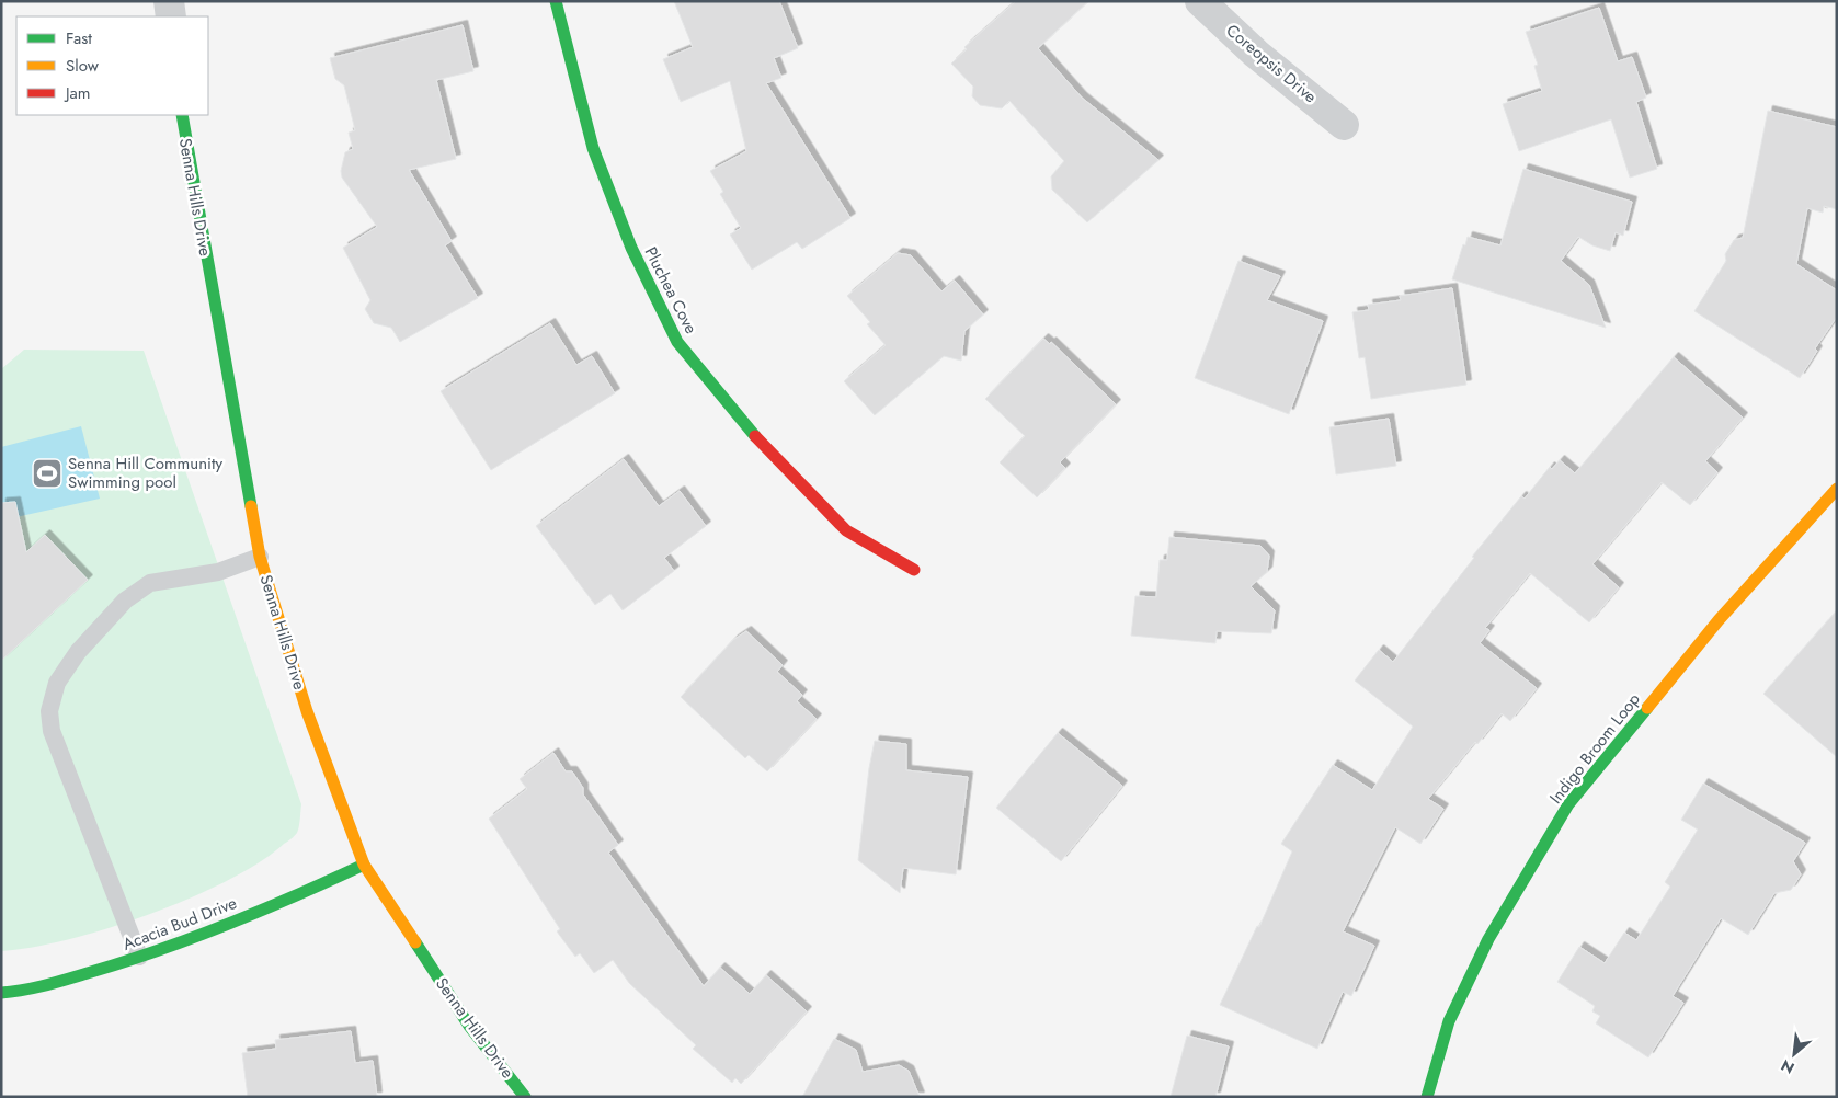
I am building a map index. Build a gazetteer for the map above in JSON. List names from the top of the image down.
{
  "streets": {
    "street": [
      "Coreopsis Drive",
      "Senna Hills Drive",
      "Pluchea Cove",
      "Indigo Broom Loop",
      "Acacia Bud Drive"
    ]
  },
  "crossings": [
    ["Senna Hills Drive", "Acacia Bud Drive"]
  ],
  "places": {
    "sports": ["Senna Hill Community Swimming pool"]
  },
  "legend": ["Fast", "Slow", "Jam"],
  "north": "bottom left"
}
